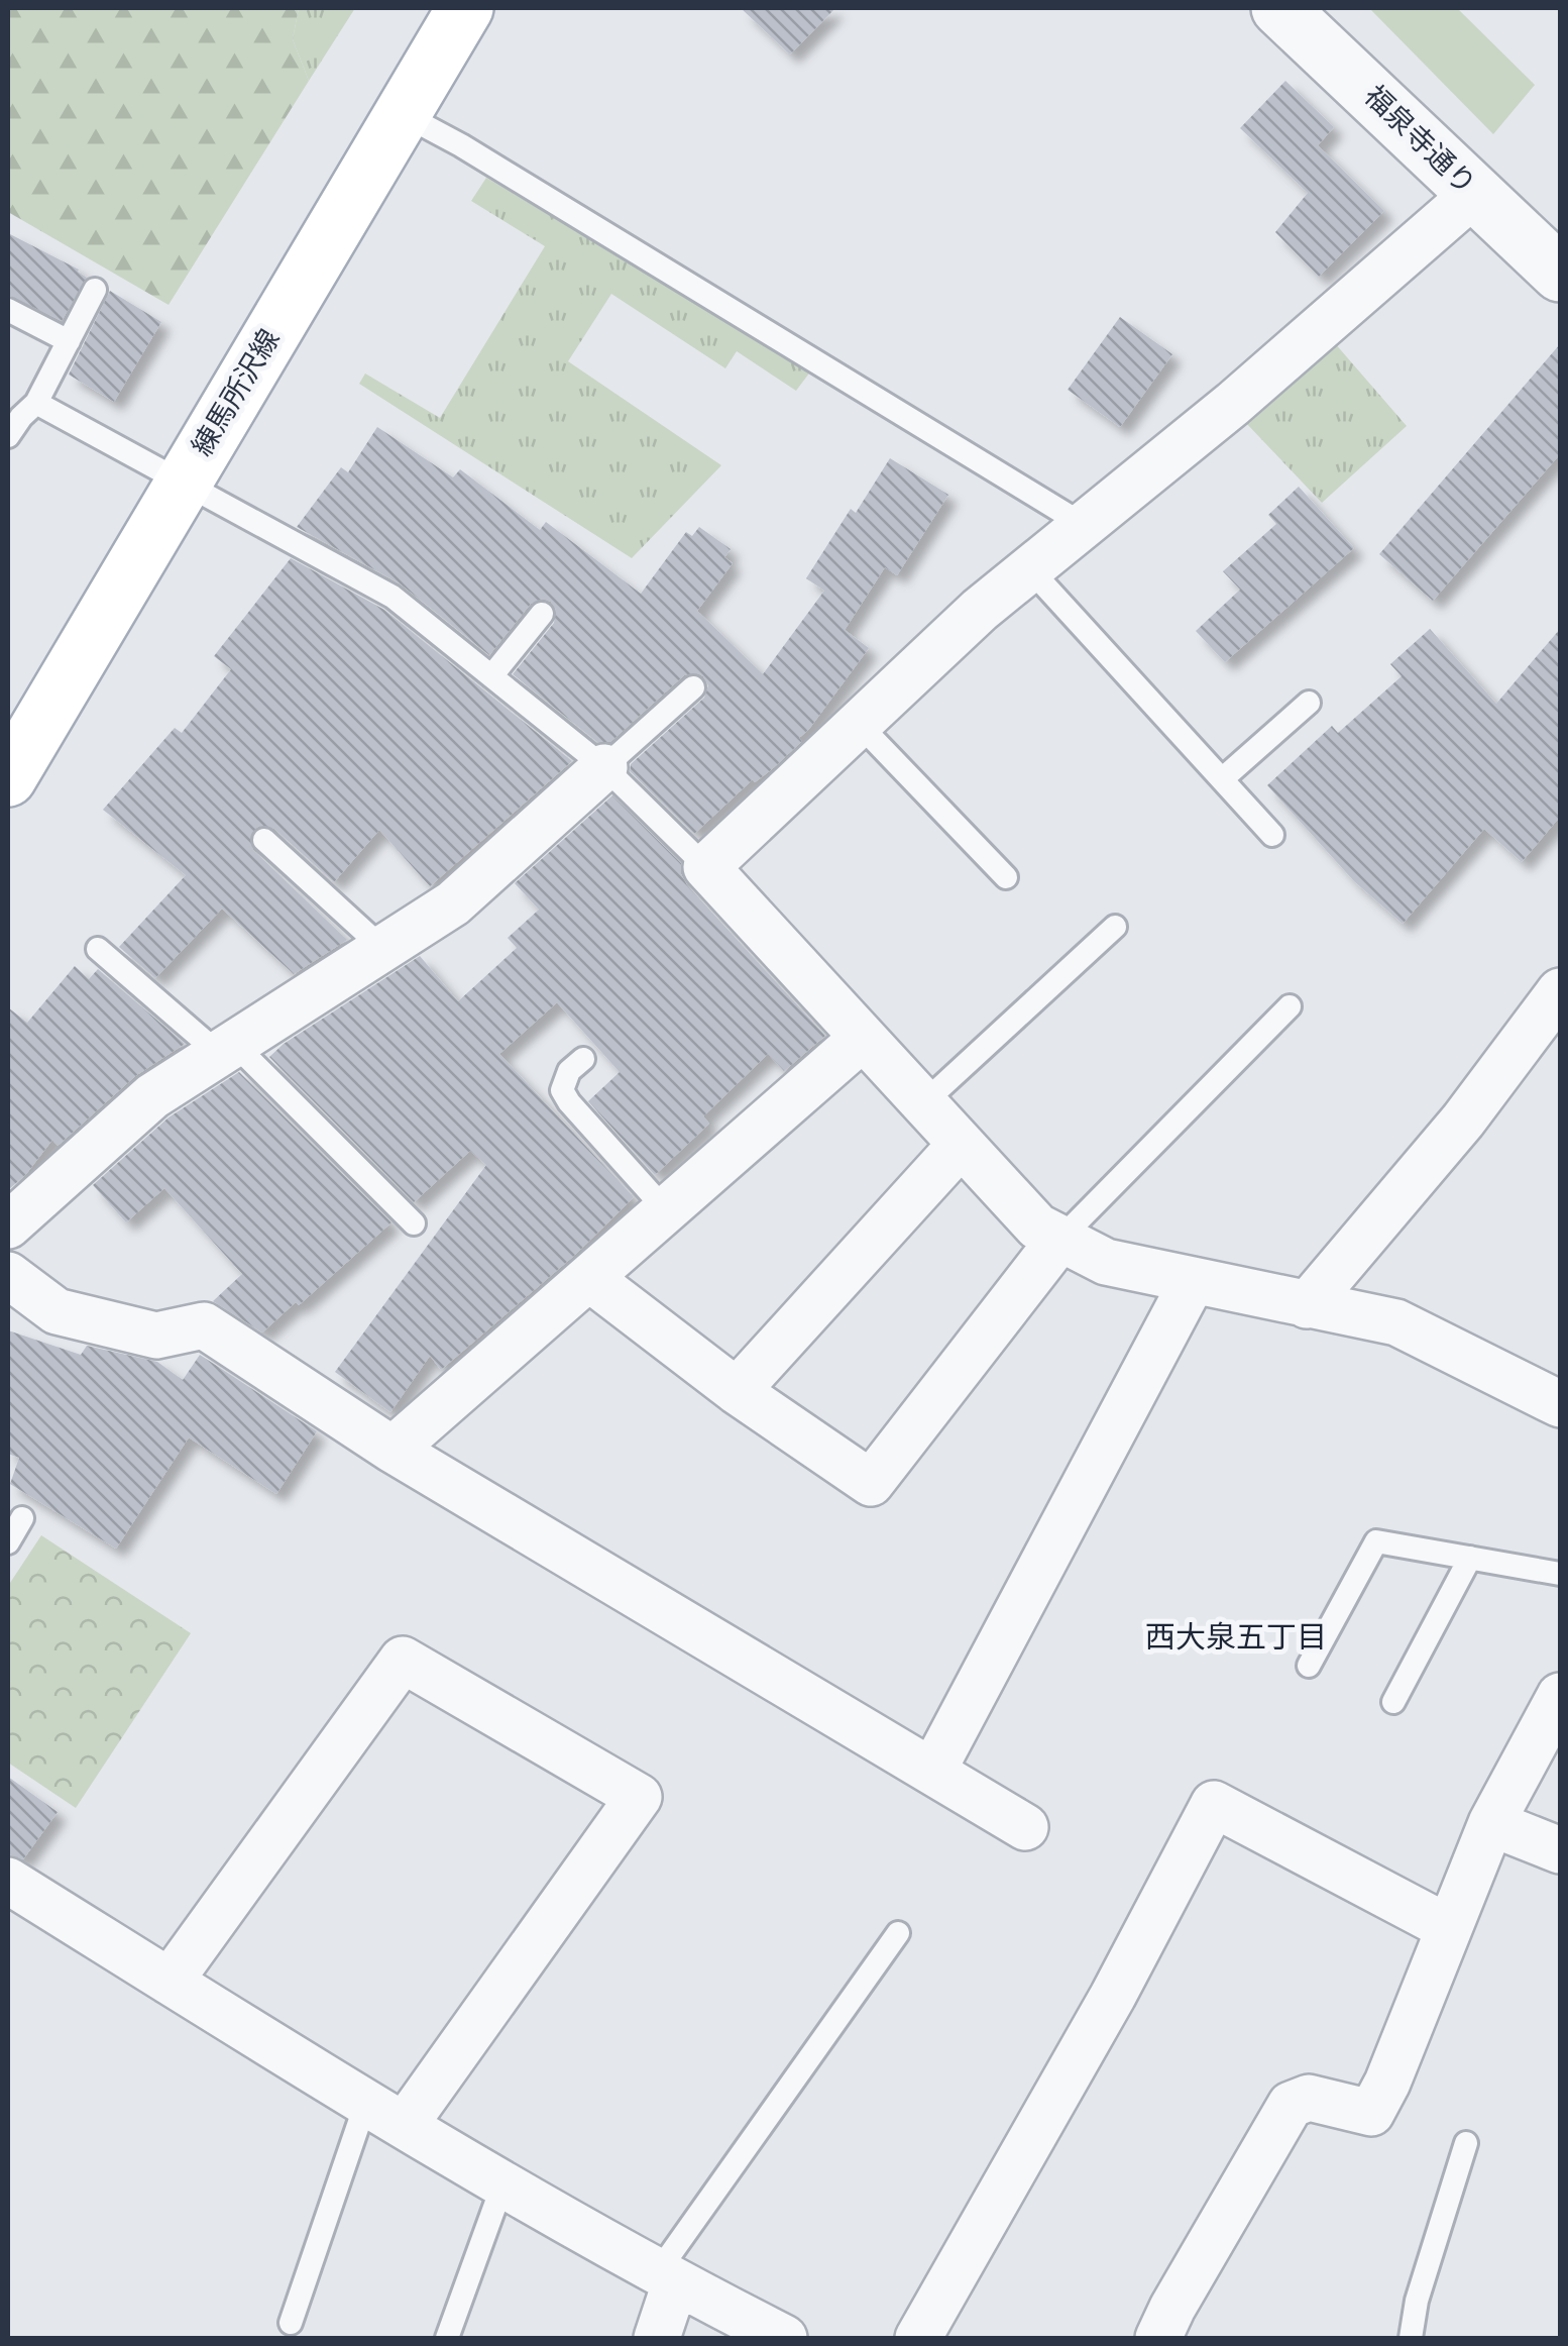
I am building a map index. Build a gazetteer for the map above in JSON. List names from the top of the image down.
{
  "streets": {
    "main road": ["練馬所沢線"],
    "street": ["福泉寺通り"]
  },
  "districts": ["西大泉五丁目"]
}
